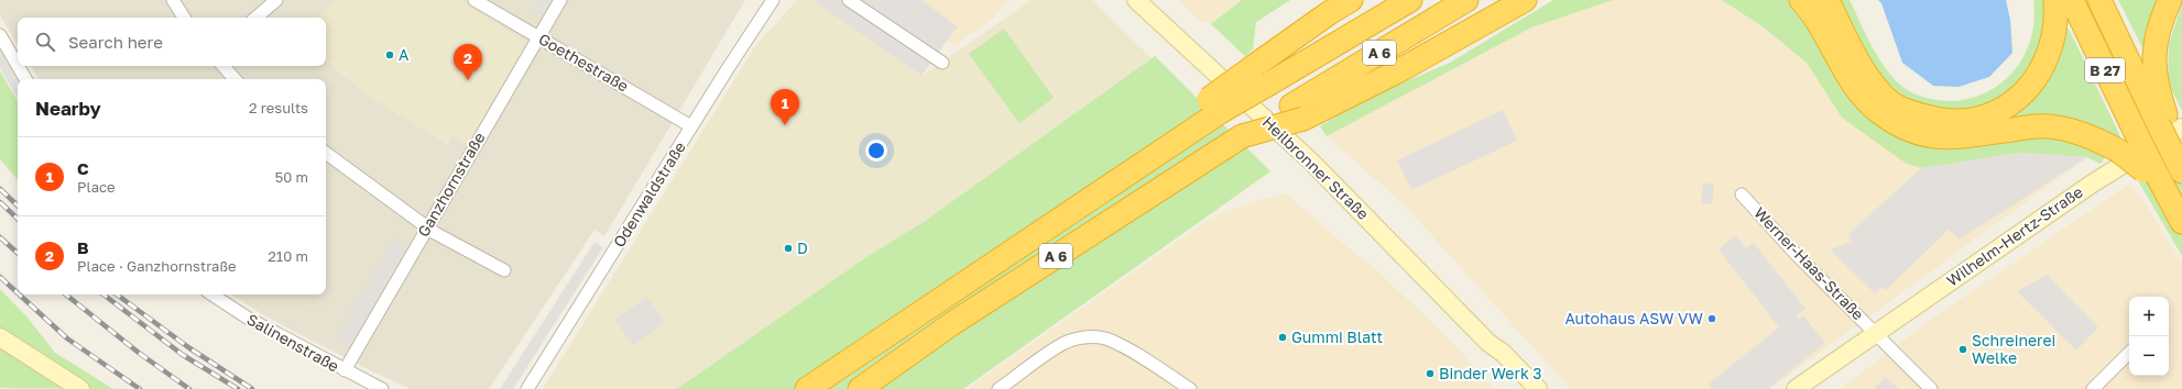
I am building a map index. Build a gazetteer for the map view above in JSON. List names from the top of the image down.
{
  "streets": {
    "highway": ["A 6", "B 27"],
    "main road": ["Heilbronner Straße", "Wilhelm-Hertz-Straße"],
    "street": [
      "Goethestraße",
      "Ganzhornstraße",
      "Odenwaldstraße",
      "Werner-Haas-Straße",
      "Salinenstraße"
    ]
  },
  "crossings": [
    ["Goethestraße", "Ganzhornstraße"],
    ["Goethestraße", "Odenwaldstraße"],
    ["B 27", "Wilhelm-Hertz-Straße"],
    ["Ganzhornstraße", "Salinenstraße"],
    ["Wilhelm-Hertz-Straße", "Werner-Haas-Straße"]
  ],
  "places": [
    "A",
    "D",
    "Autohaus ASW VW",
    "Gummi Blatt",
    "Schreinerei Welke",
    "Binder Werk 3"
  ],
  "page": {
    "search": "Search here",
    "pins": ["2", "1"],
    "heading": ["Nearby", "2 results"],
    "list": [
      {
        "mark": "1",
        "name": "C",
        "note": "Place",
        "value": "50 m"
      },
      {
        "mark": "2",
        "name": "B",
        "note": "Place · Ganzhornstraße",
        "value": "210 m"
      }
    ],
    "map_buttons": ["+", "−"]
  }
}
